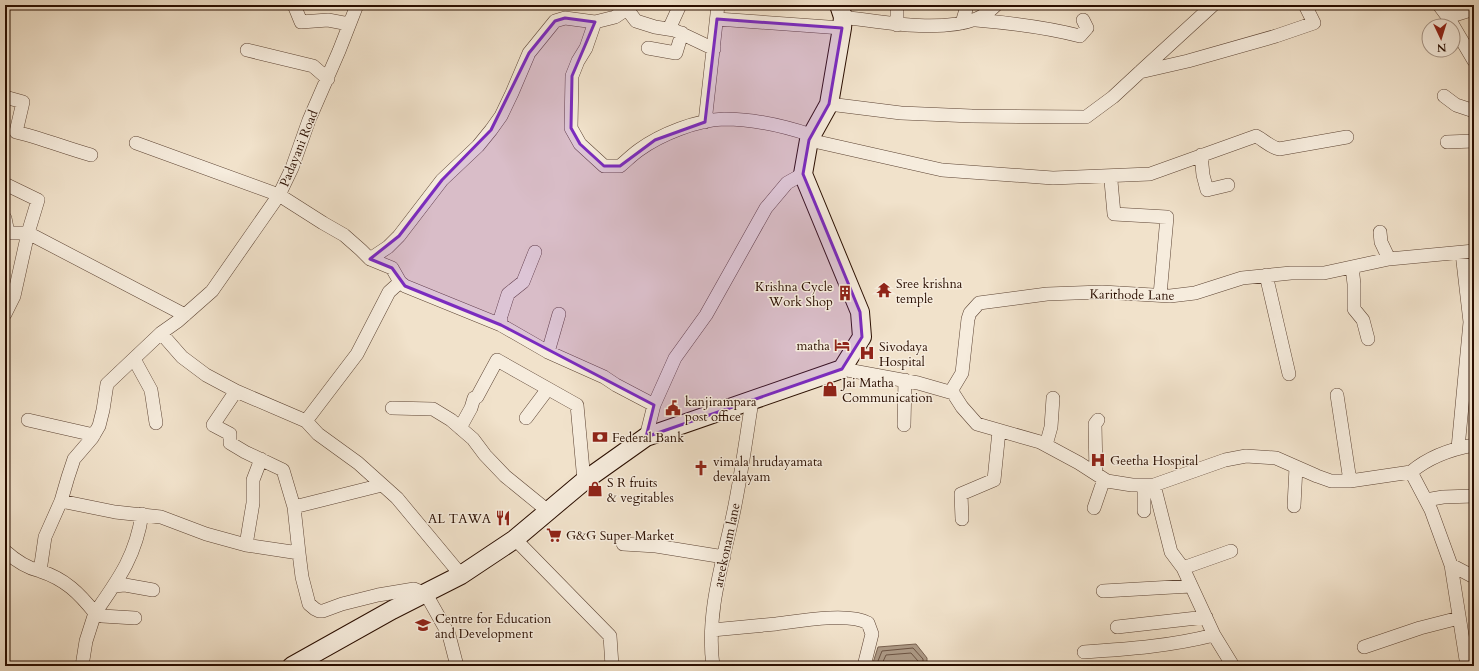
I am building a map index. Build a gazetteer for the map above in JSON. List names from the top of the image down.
{
  "streets": {
    "street": ["Padayani Road", "Karithode Lane", "areekonam lane"]
  },
  "places": {
    "temple": ["Sree krishna temple"],
    "building": ["Krishna Cycle Work Shop"],
    "hotel": ["matha"],
    "hospital": ["Sivodaya Hospital", "Geetha Hospital"],
    "shop": ["Jai Matha Communication", "S R fruits & vegitables"],
    "public building": ["kanjirampara post office"],
    "bank": ["Federal Bank"],
    "church": ["vimala hrudayamata devalayam"],
    "restaurant": ["AL TAWA"],
    "supermarket": ["G&G Super Market"],
    "school or university": ["Centre for Education and Development"]
  },
  "north": "bottom"
}
